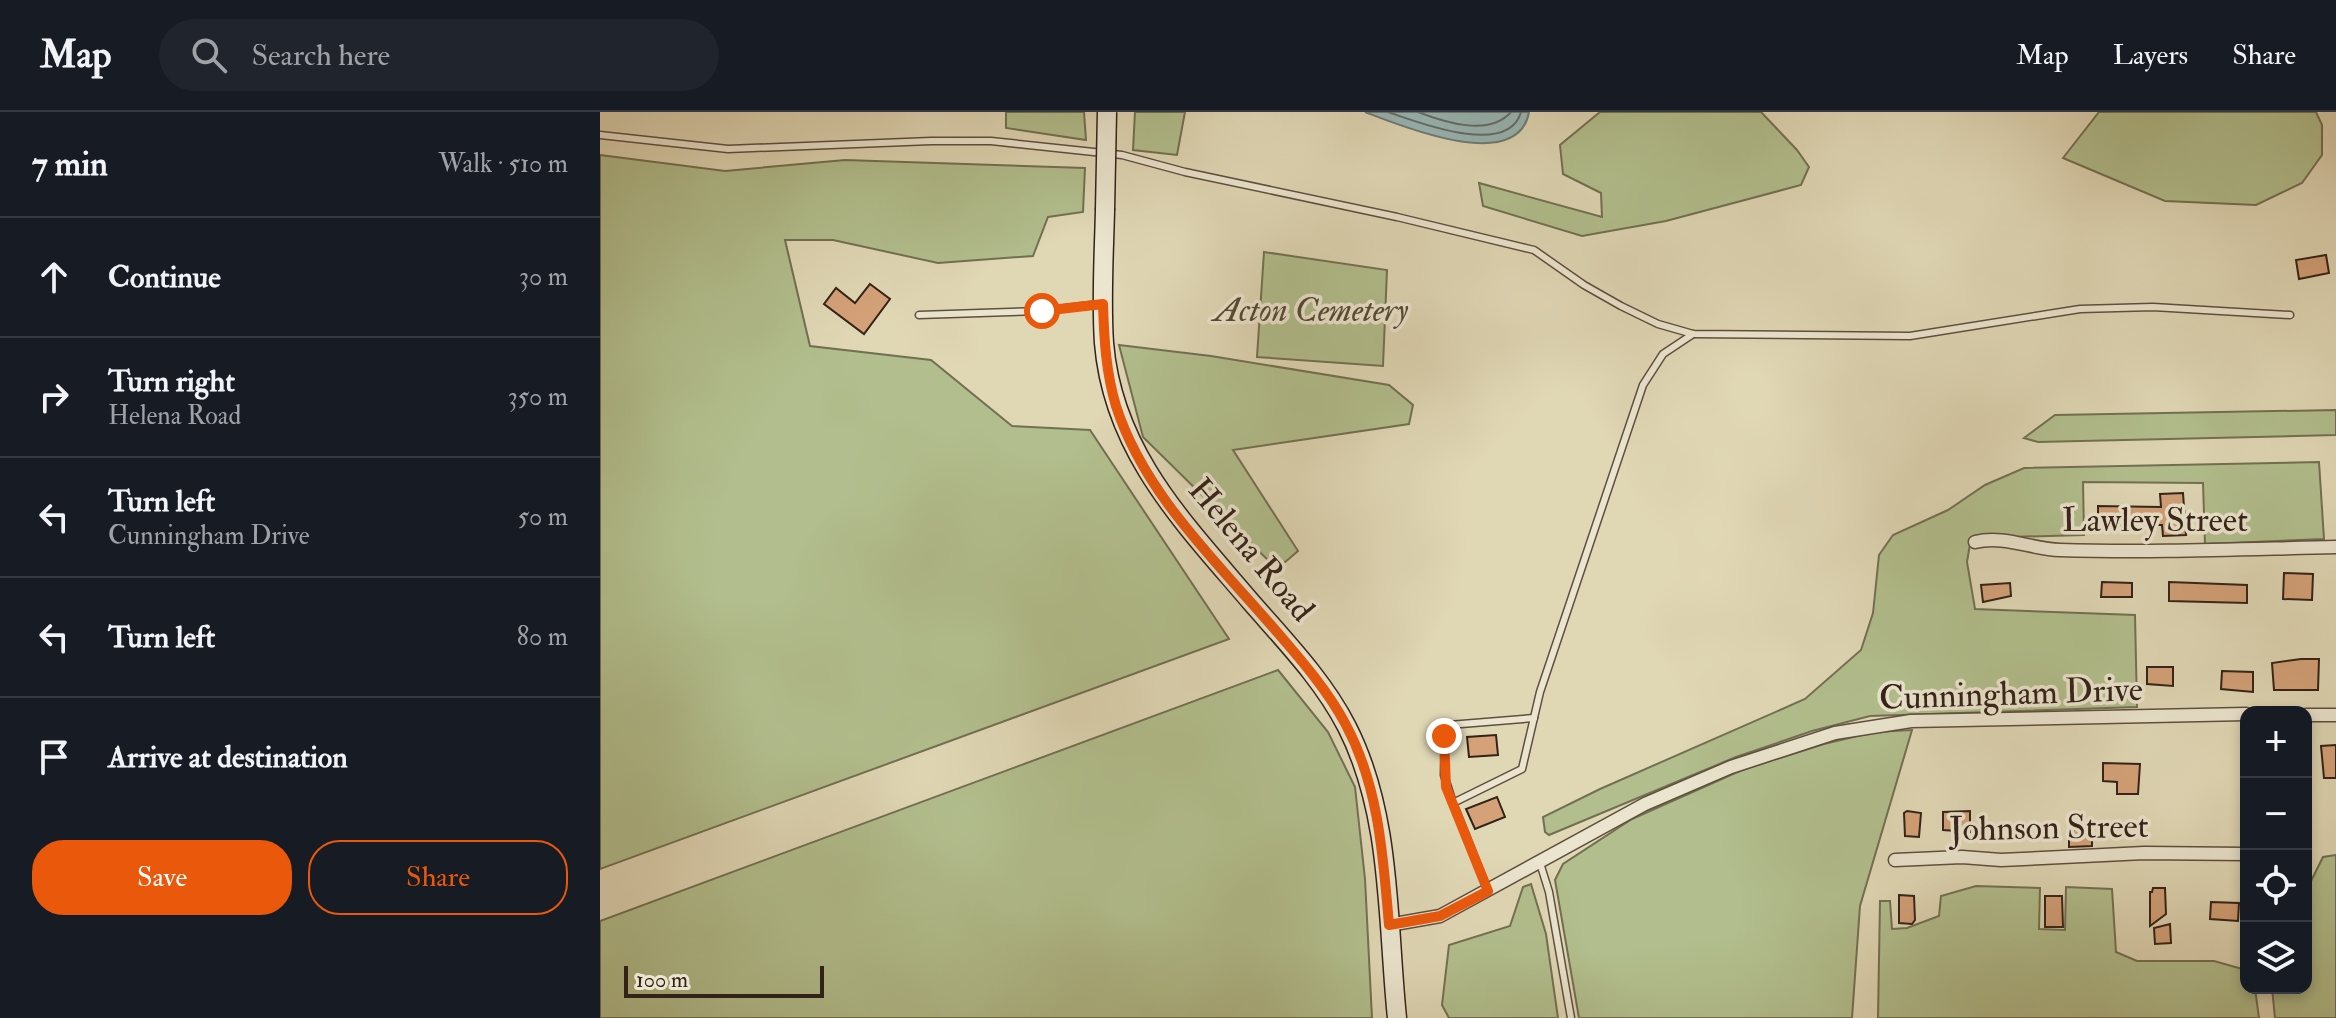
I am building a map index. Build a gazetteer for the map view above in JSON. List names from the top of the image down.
{
  "streets": {
    "main road": ["Helena Road"],
    "street": ["Lawley Street", "Cunningham Drive", "Johnson Street"]
  },
  "crossings": [
    ["Helena Road", "Cunningham Drive"]
  ],
  "parks": ["Acton Cemetery"],
  "scale_bar": "100 m",
  "page": {
    "header": "Map",
    "search": "Search here",
    "nav": ["Map", "Layers", "Share"],
    "heading": ["7 min", "Walk · 510 m"],
    "list": [
      ["Continue", "30 m"],
      ["Turn right", "Helena Road", "350 m"],
      ["Turn left", "Cunningham Drive", "50 m"],
      ["Turn left", "80 m"],
      "Arrive at destination"
    ],
    "map_buttons": ["+", "−"],
    "buttons": ["Save", "Share"],
    "scale": "100 m"
  }
}
